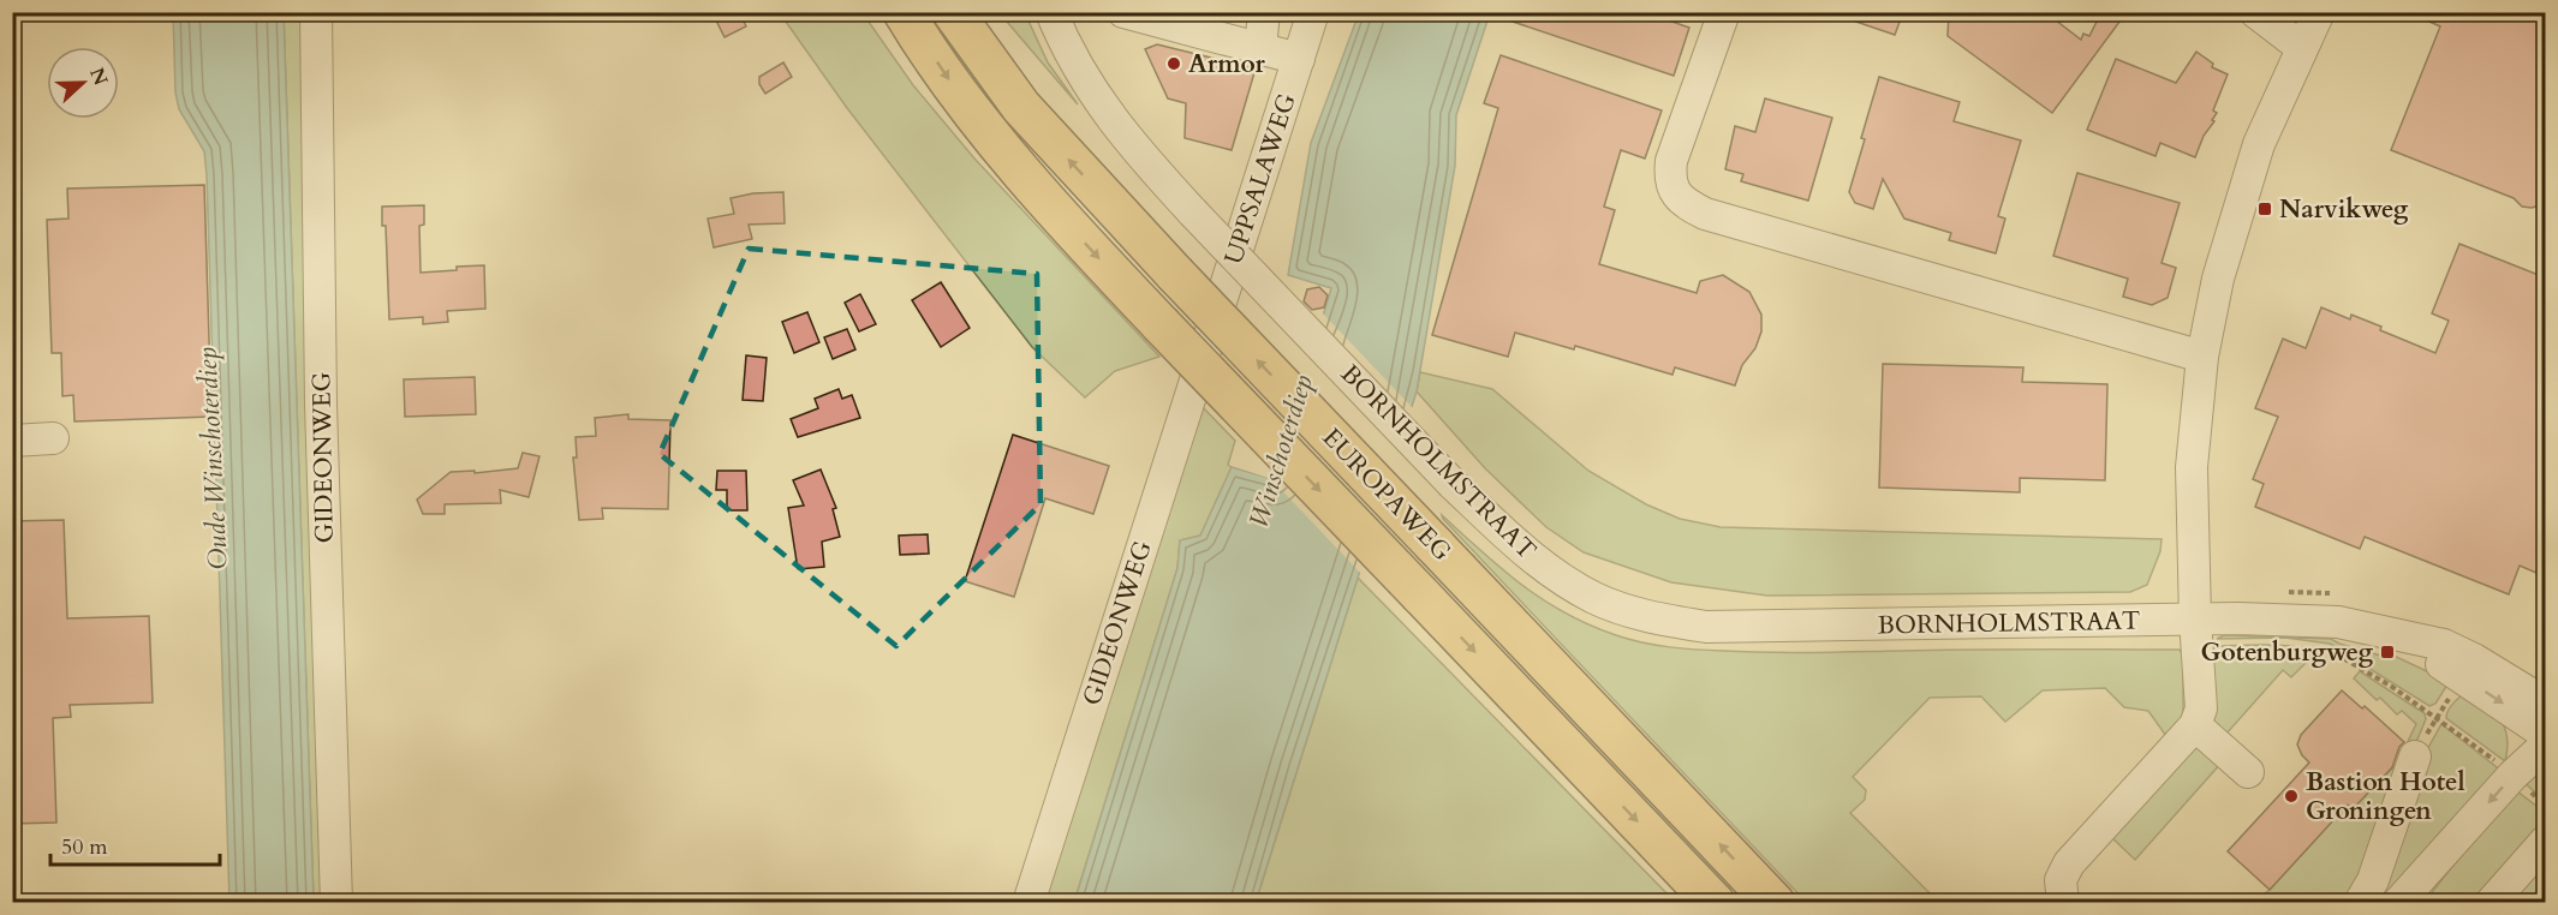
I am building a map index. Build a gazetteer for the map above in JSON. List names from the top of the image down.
{
  "streets": {
    "highway": ["EUROPAWEG"],
    "street": ["UPPSALAWEG", "GIDEONWEG", "BORNHOLMSTRAAT"]
  },
  "crossings": [
    ["UPPSALAWEG", "GIDEONWEG"]
  ],
  "water": ["Winschoterdiep", "Oude Winschoterdiep"],
  "places": {
    "other": ["Armor", "Bastion Hotel Groningen"],
    "transit": ["Narvikweg", "Gotenburgweg"]
  },
  "scale_bar": "50 m",
  "north": "right"
}
